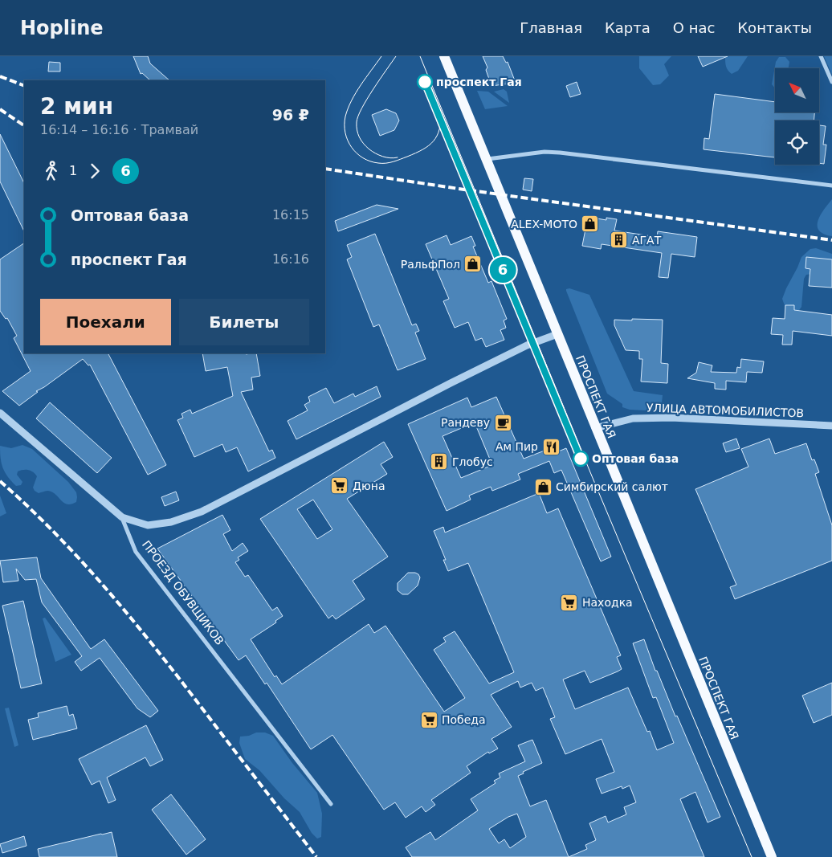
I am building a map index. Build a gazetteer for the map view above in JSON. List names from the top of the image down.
{
  "streets": {
    "main road": ["ПРОСПЕКТ ГАЯ"],
    "street": ["УЛИЦА АВТОМОБИЛИСТОВ", "ПРОЕЗД ОБУВЩИКОВ"]
  },
  "crossings": [
    ["ПРОСПЕКТ ГАЯ", "УЛИЦА АВТОМОБИЛИСТОВ"]
  ],
  "places": {
    "other": ["проспект Гая", "Оптовая база"],
    "shop": ["ALEX-MOTO", "РальфПол", "Симбирский салют"],
    "building": ["АГАТ", "Глобус"],
    "cafe": ["Рандеву"],
    "restaurant": ["Ам Пир"],
    "supermarket": ["Дюна", "Находка", "Победа"]
  },
  "lines": ["tram line 6"],
  "north": "top left",
  "page": {
    "header": "Hopline",
    "nav": [
      "Главная",
      "Карта",
      "О нас",
      "Контакты"
    ],
    "on_map": "6",
    "heading": ["2 мин", "16:14 – 16:16 · Трамвай", "96 ₽"],
    "legs": ["1", "6"],
    "list": [
      {
        "name": "Оптовая база",
        "value": "16:15"
      },
      {
        "name": "проспект Гая",
        "value": "16:16"
      }
    ],
    "buttons": ["Поехали", "Билеты"]
  }
}
